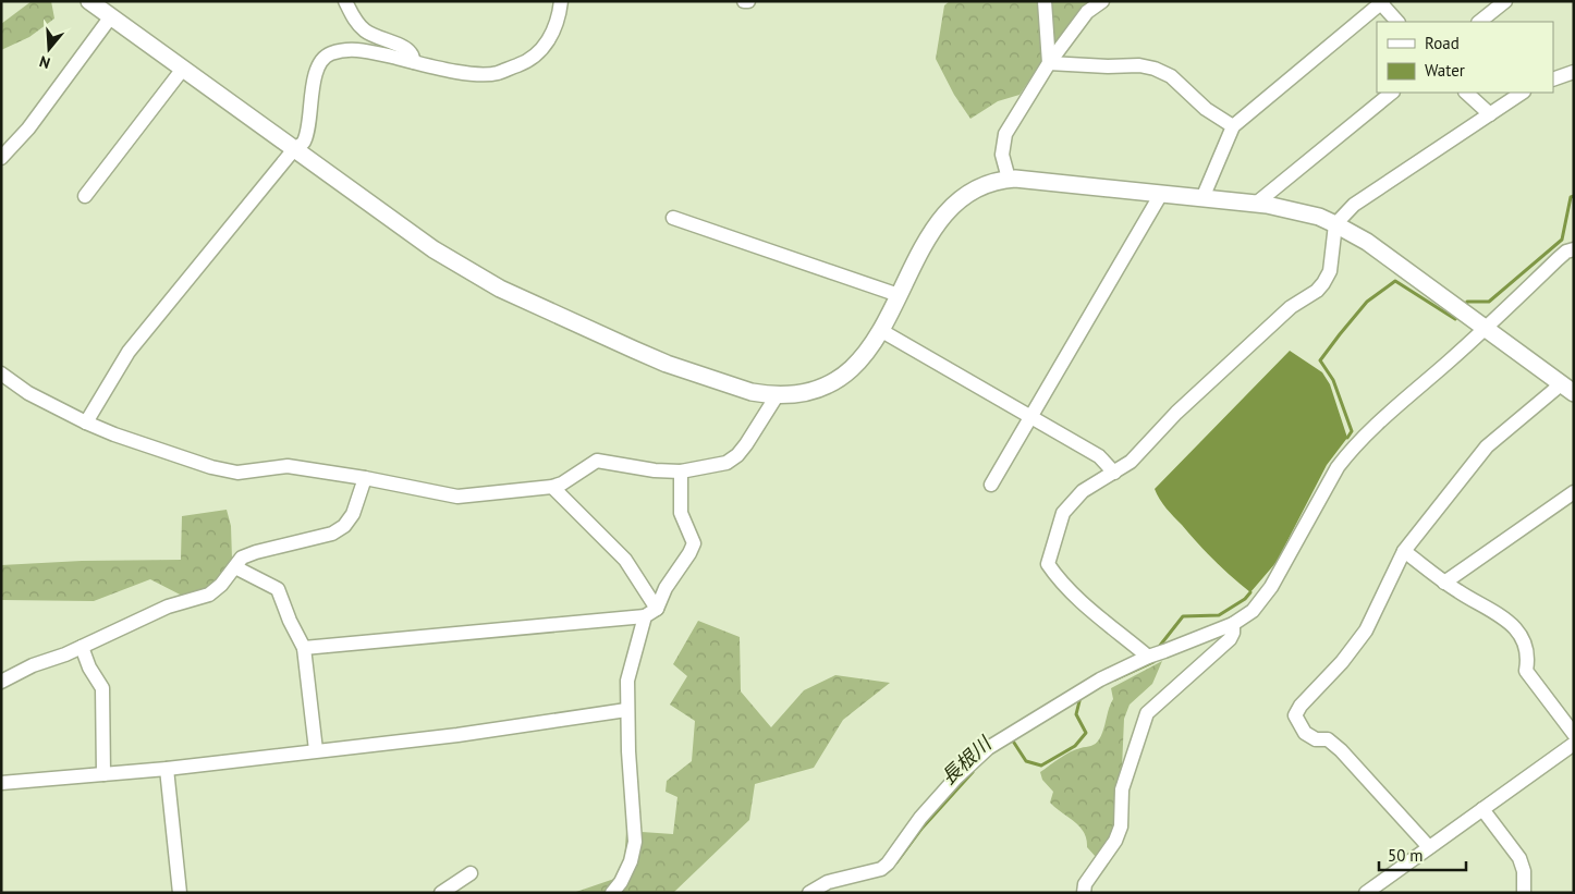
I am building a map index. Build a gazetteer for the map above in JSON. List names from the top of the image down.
{
  "water": ["長根川"],
  "legend": ["Road", "Water"],
  "scale_bar": "50 m",
  "north": "bottom"
}
